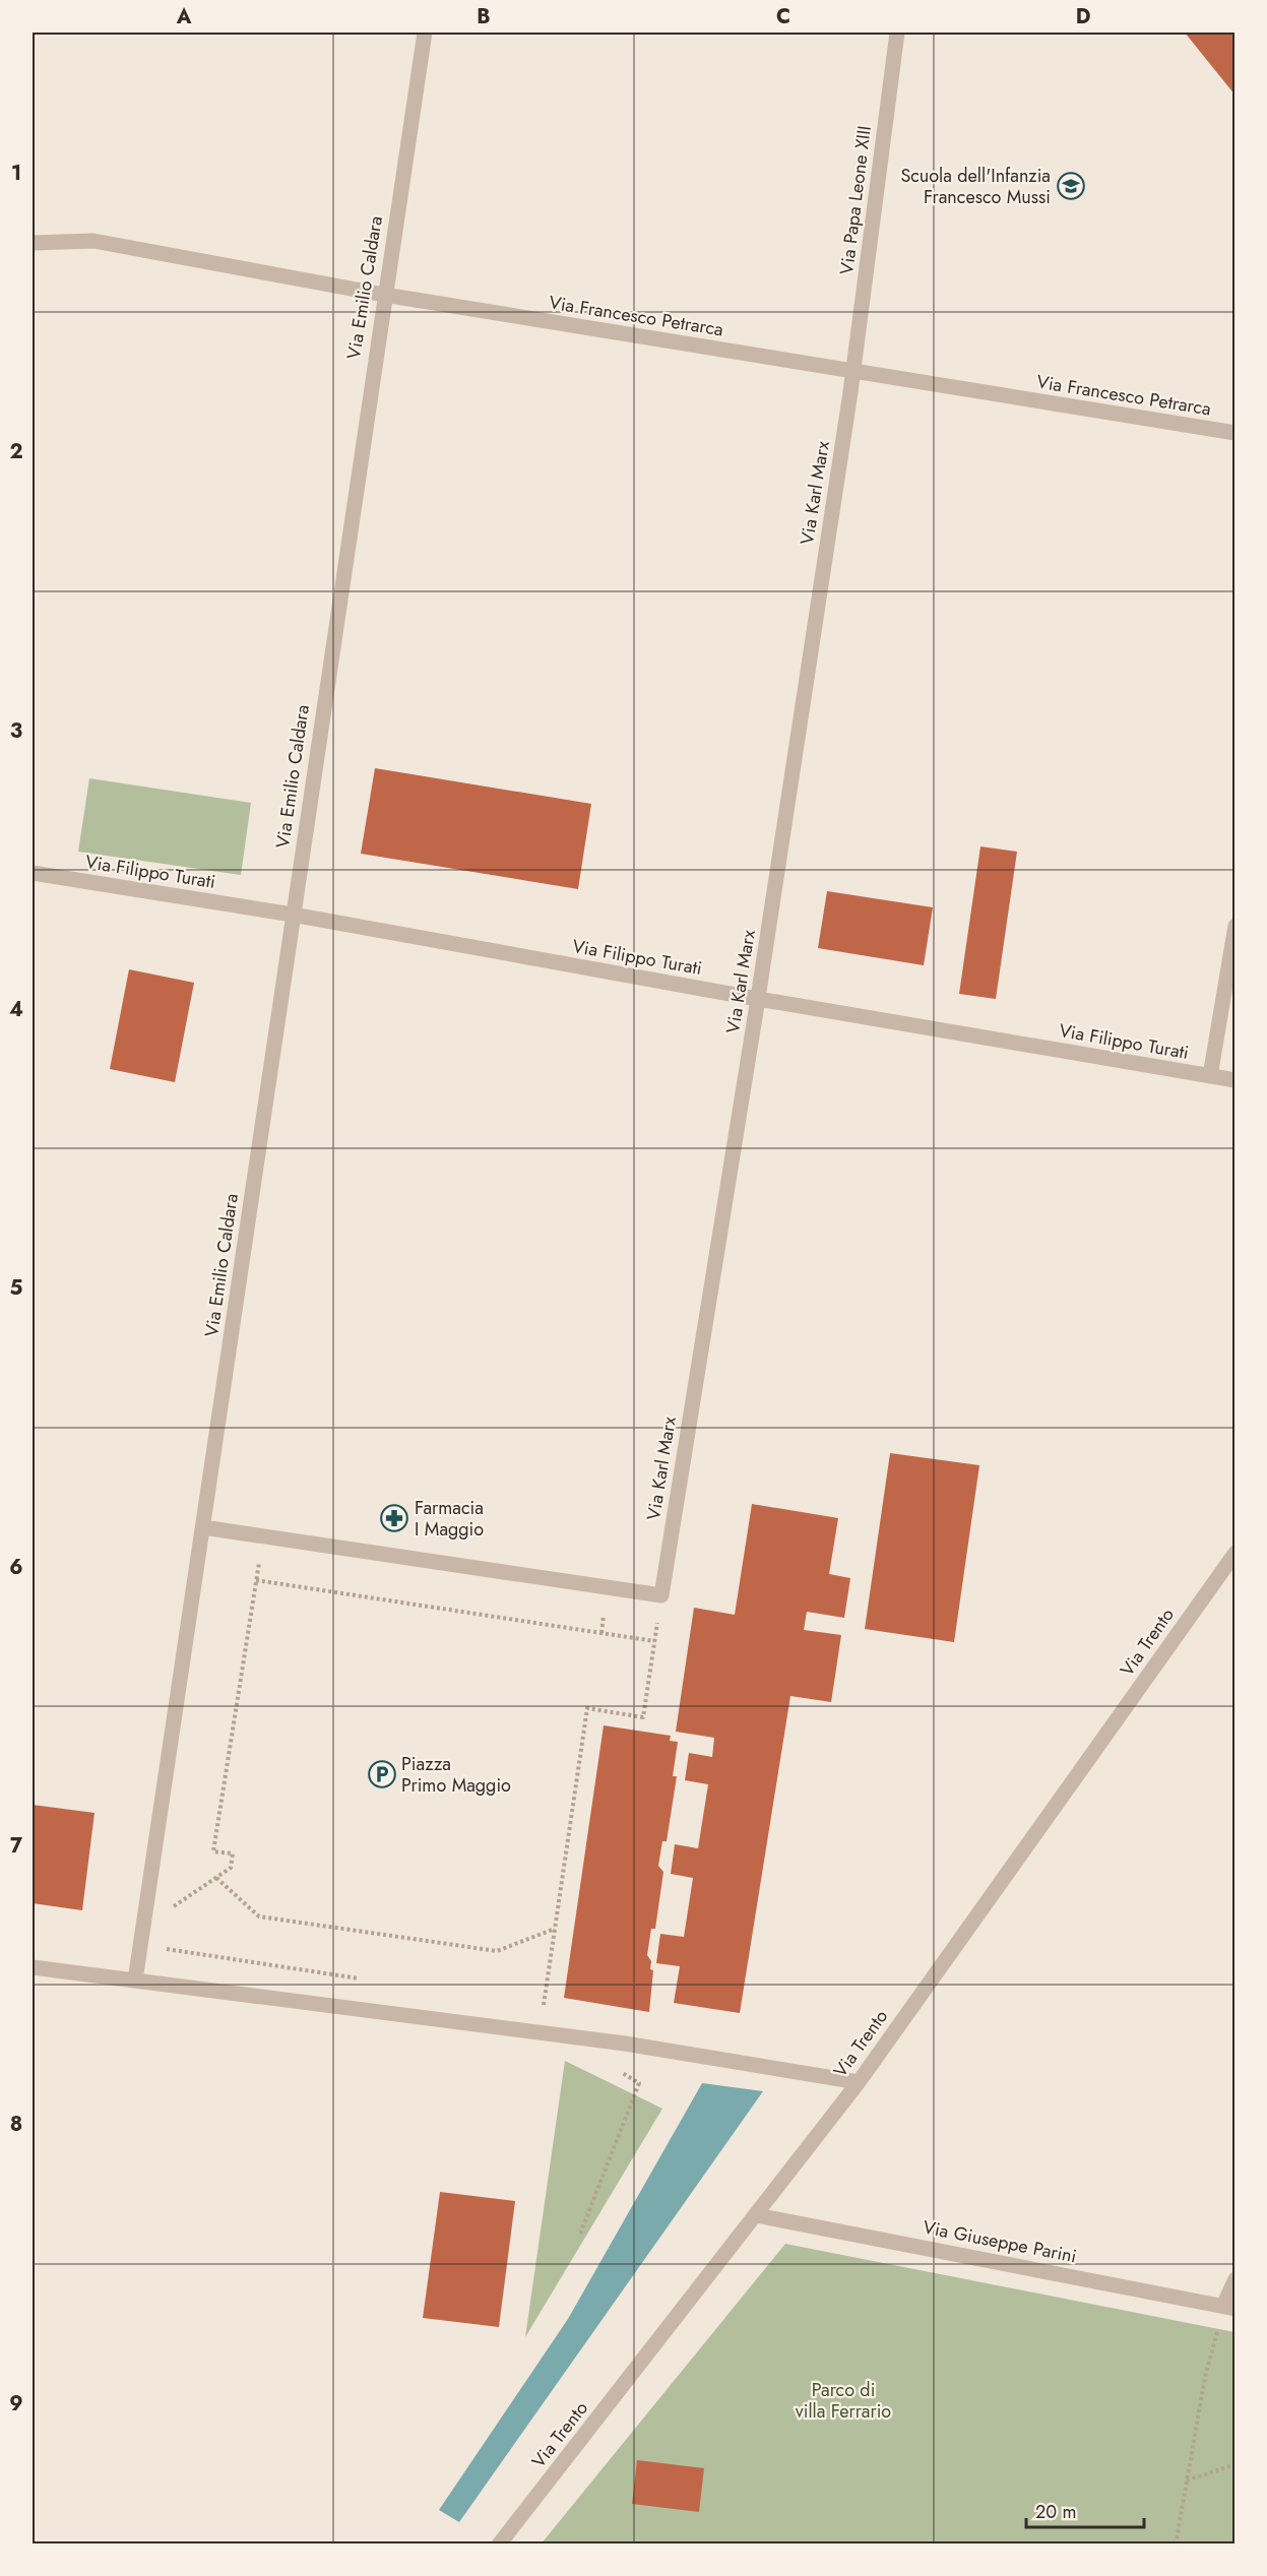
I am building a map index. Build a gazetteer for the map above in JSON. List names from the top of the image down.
{
  "streets": {
    "street": [
      "Via Papa Leone XIII",
      "Via Emilio Caldara",
      "Via Francesco Petrarca",
      "Via Karl Marx",
      "Via Filippo Turati",
      "Via Trento",
      "Via Giuseppe Parini"
    ]
  },
  "crossings": [
    ["Via Papa Leone XIII", "Via Francesco Petrarca"],
    ["Via Papa Leone XIII", "Via Karl Marx"],
    ["Via Emilio Caldara", "Via Francesco Petrarca"],
    ["Via Emilio Caldara", "Via Filippo Turati"],
    ["Via Francesco Petrarca", "Via Karl Marx"],
    ["Via Karl Marx", "Via Filippo Turati"],
    ["Via Trento", "Via Giuseppe Parini"]
  ],
  "parks": ["Parco di villa Ferrario"],
  "places": {
    "school or university": ["Scuola dell'Infanzia Francesco Mussi"],
    "pharmacy": ["Farmacia I Maggio"],
    "parking": ["Piazza Primo Maggio"]
  },
  "scale_bar": "20 m",
  "grid": {
    "columns": [
      "A",
      "B",
      "C",
      "D"
    ],
    "rows": [
      "1",
      "2",
      "3",
      "4",
      "5",
      "6",
      "7",
      "8",
      "9"
    ]
  }
}
